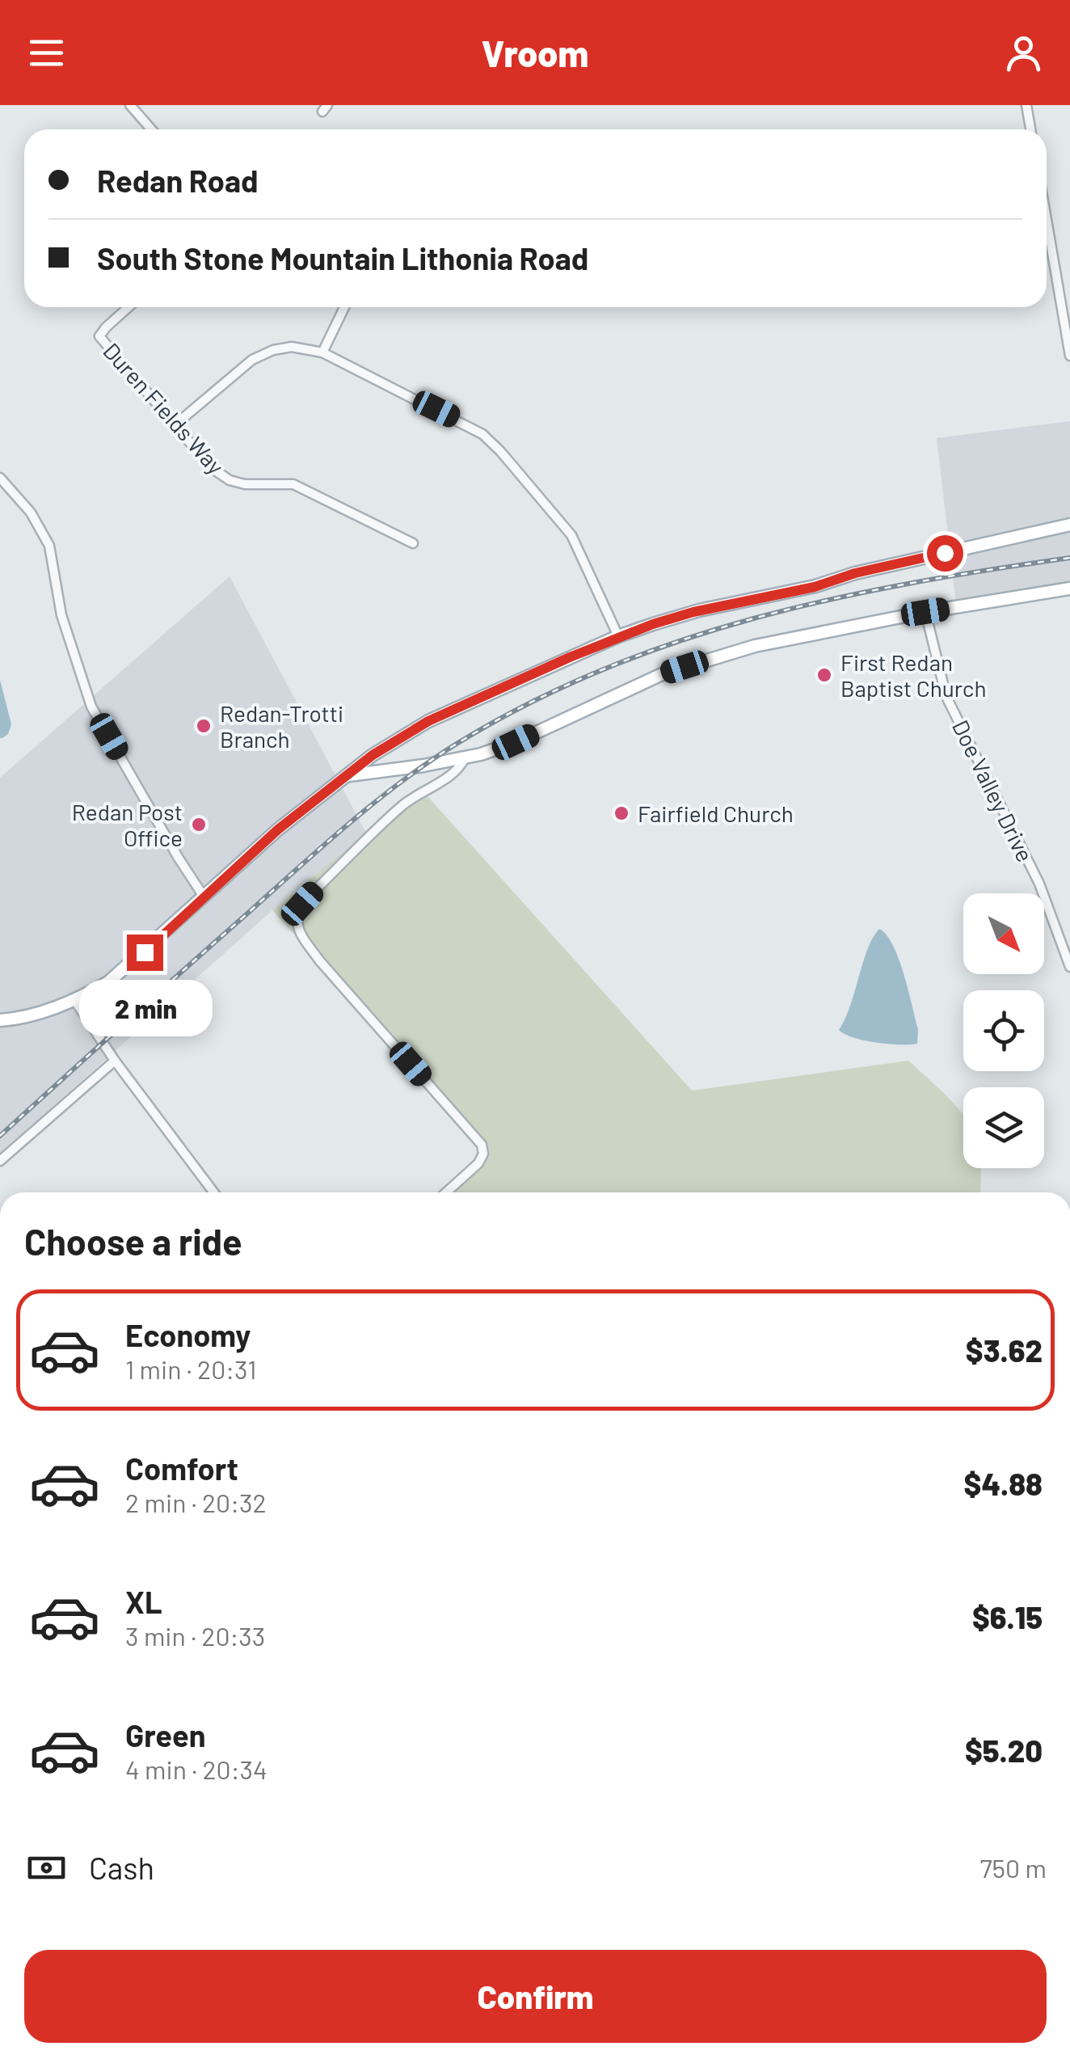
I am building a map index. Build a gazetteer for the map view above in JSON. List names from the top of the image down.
{
  "streets": {
    "street": ["Duren Fields Way", "Doe Valley Drive"]
  },
  "places": [
    "First Redan Baptist Church",
    "Redan-Trotti Branch",
    "Fairfield Church",
    "Redan Post Office"
  ],
  "north": "bottom right",
  "page": {
    "header": "Vroom",
    "banner": ["Redan Road", "South Stone Mountain Lithonia Road"],
    "bubble": "2 min",
    "heading": "Choose a ride",
    "list": [
      {
        "name": "Economy",
        "note": "1 min · 20:31",
        "value": "$3.62"
      },
      {
        "name": "Comfort",
        "note": "2 min · 20:32",
        "value": "$4.88"
      },
      {
        "name": "XL",
        "note": "3 min · 20:33",
        "value": "$6.15"
      },
      {
        "name": "Green",
        "note": "4 min · 20:34",
        "value": "$5.20"
      }
    ],
    "pay": ["Cash", "750 m"],
    "buttons": "Confirm"
  }
}
